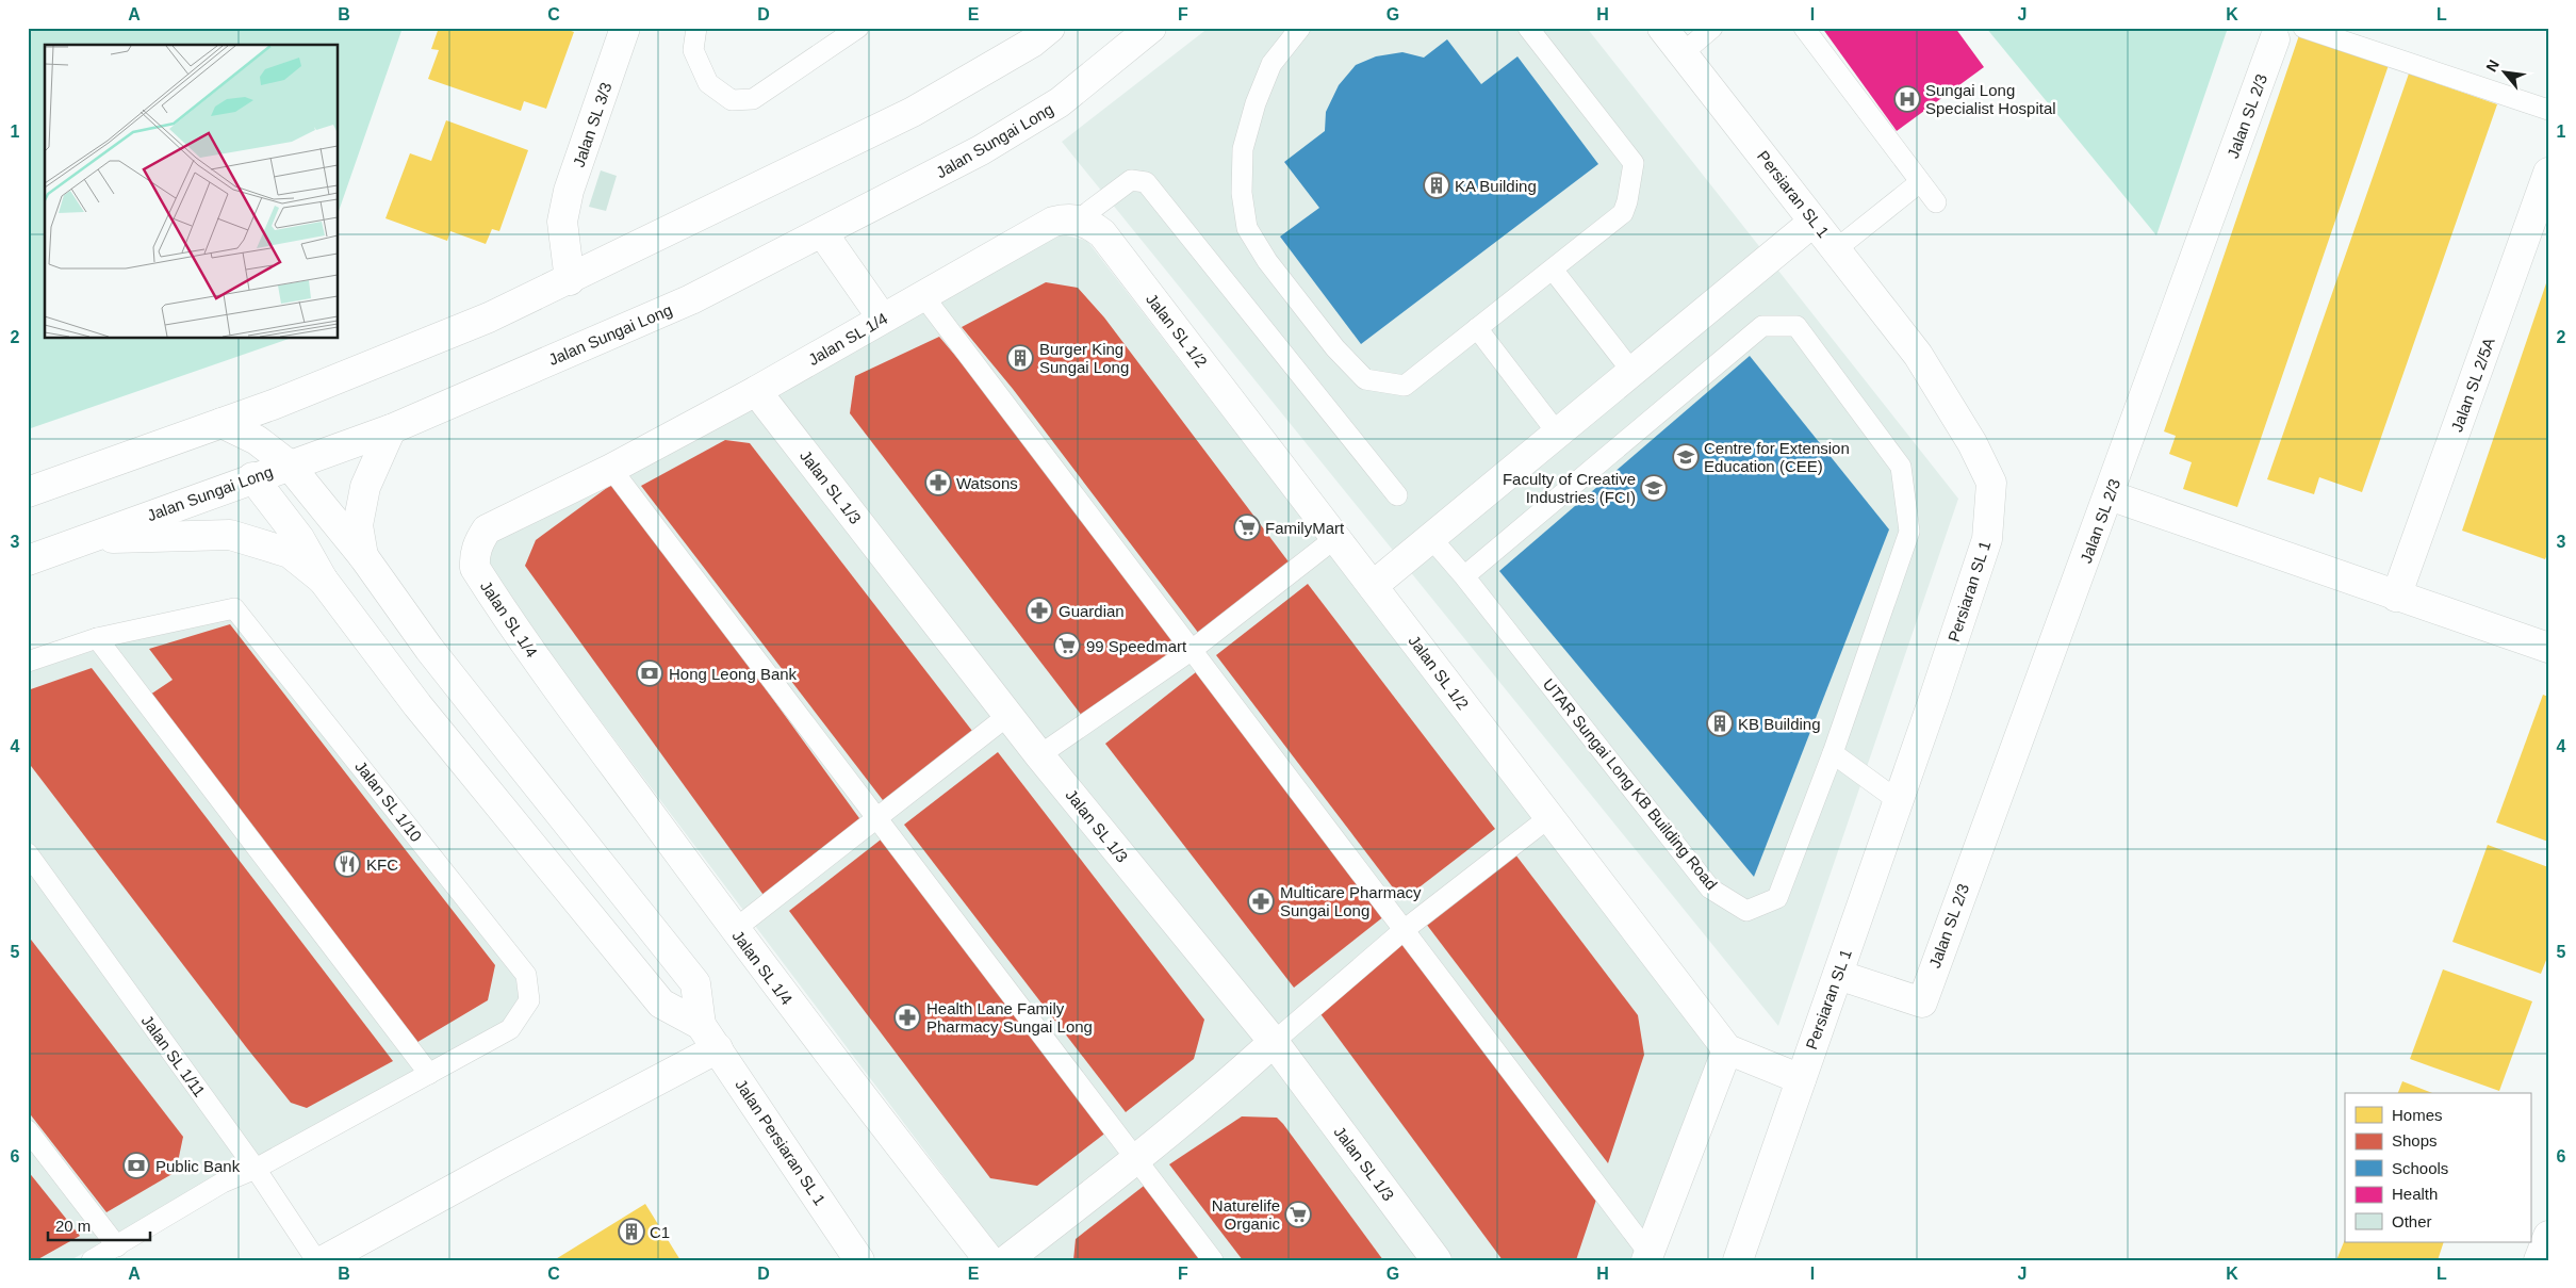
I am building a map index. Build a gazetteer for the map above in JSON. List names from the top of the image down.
{
  "streets": {
    "street": [
      "Jalan SL 2/3",
      "Jalan SL 3/3",
      "Jalan Sungai Long",
      "Persiaran SL 1",
      "Jalan SL 1/2",
      "Jalan SL 1/4",
      "Jalan SL 2/5A",
      "Jalan SL 1/3",
      "Jalan Persiaran SL 1"
    ],
    "lane": ["UTAR Sungai Long KB Building Road", "Jalan SL 1/10", "Jalan SL 1/11"]
  },
  "crossings": [
    ["Jalan SL 2/3", "Persiaran SL 1"],
    ["Jalan SL 1/2", "Jalan SL 1/4"],
    ["Jalan SL 1/4", "Jalan SL 1/3"]
  ],
  "places": {
    "hospital": ["Sungai Long Specialist Hospital"],
    "building": [
      "KA Building",
      "Burger King Sungai Long",
      "KB Building",
      "C1"
    ],
    "school or university": ["Centre for Extension Education (CEE)", "Faculty of Creative Industries (FCI)"],
    "pharmacy": [
      "Watsons",
      "Guardian",
      "Multicare Pharmacy Sungai Long",
      "Health Lane Family Pharmacy Sungai Long"
    ],
    "supermarket": ["FamilyMart", "99 Speedmart", "Naturelife Organic"],
    "bank": ["Hong Leong Bank", "Public Bank"],
    "restaurant": ["KFC"]
  },
  "legend": [
    "Homes",
    "Shops",
    "Schools",
    "Health",
    "Other"
  ],
  "scale_bar": "20 m",
  "north": "top left",
  "grid": {
    "columns": [
      "A",
      "B",
      "C",
      "D",
      "E",
      "F",
      "G",
      "H",
      "I",
      "J",
      "K",
      "L"
    ],
    "rows": [
      "1",
      "2",
      "3",
      "4",
      "5",
      "6"
    ]
  }
}
